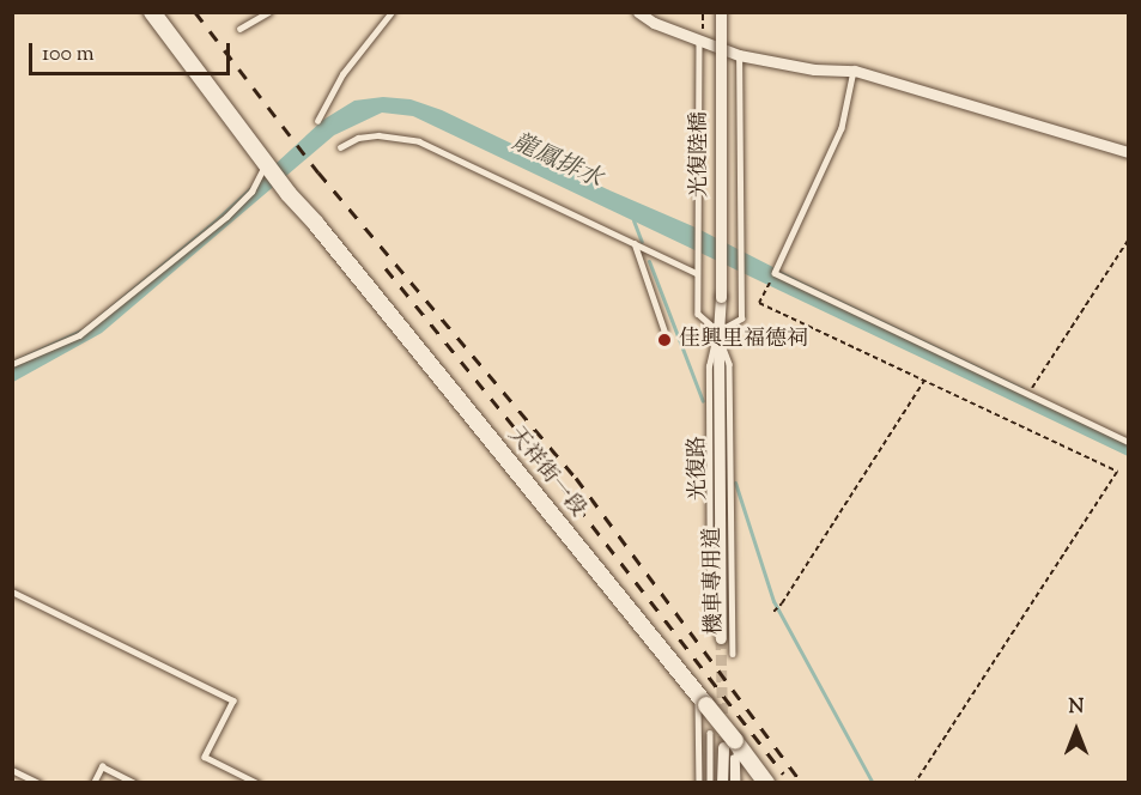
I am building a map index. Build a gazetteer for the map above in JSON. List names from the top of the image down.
{
  "streets": {
    "street": ["光復陸橋", "光復路", "天祥街一段"],
    "lane": ["機車專用道"]
  },
  "crossings": [
    ["光復陸橋", "光復路"],
    ["光復路", "機車專用道"]
  ],
  "water": ["龍鳳排水"],
  "places": ["佳興里福德祠"],
  "scale_bar": "100 m",
  "north": "top"
}
